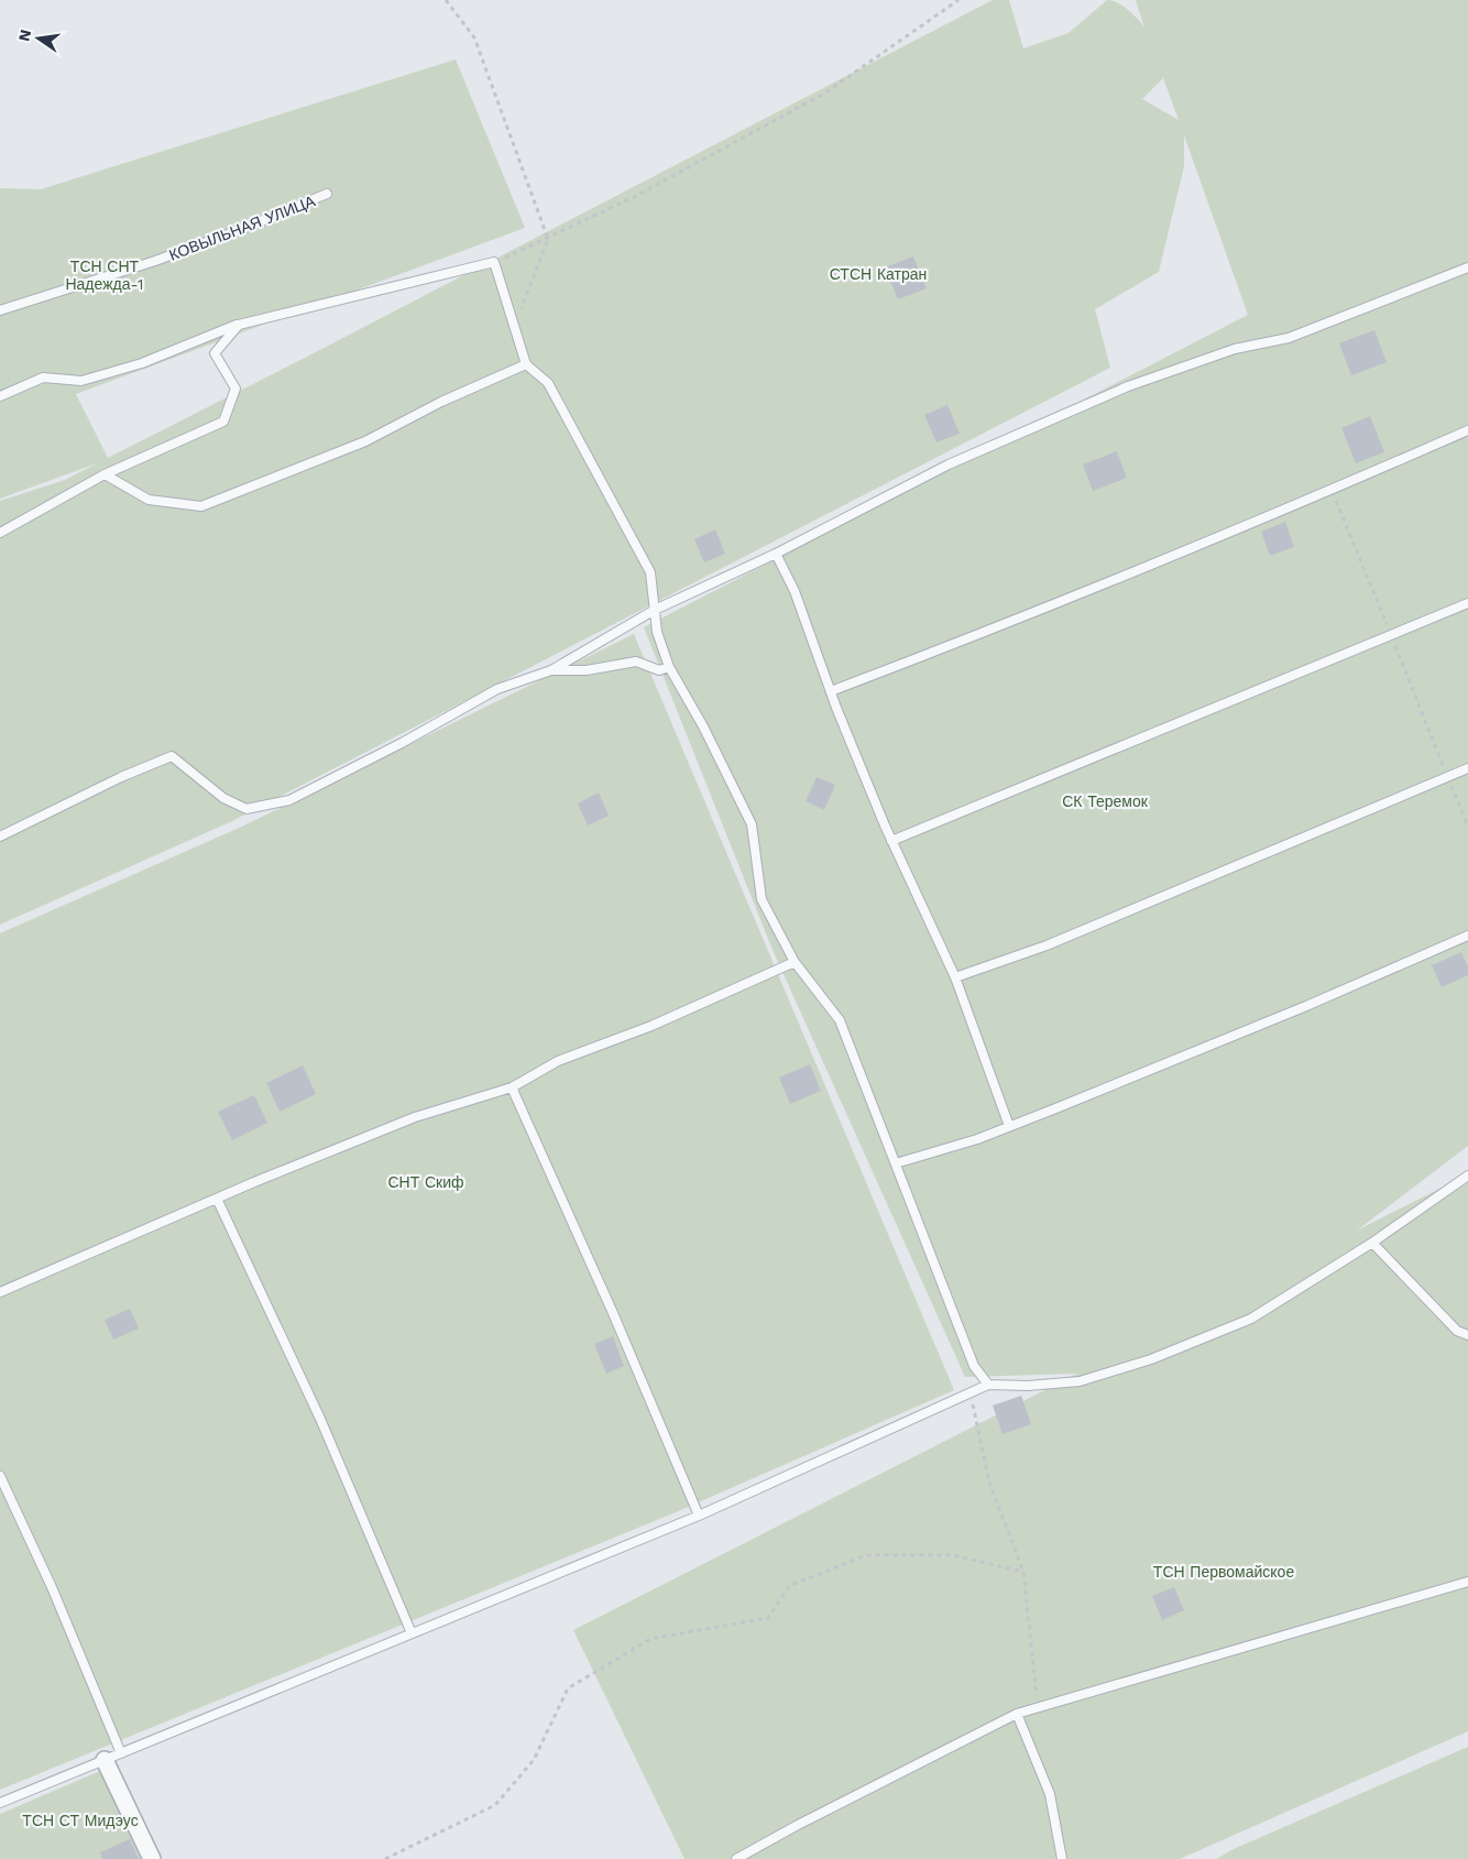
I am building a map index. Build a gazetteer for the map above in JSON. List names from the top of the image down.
{
  "streets": {
    "lane": ["КОВЫЛЬНАЯ УЛИЦА"]
  },
  "parks": [
    "ТСН СНТ Надежда-1",
    "СТСН Катран",
    "СК Теремок",
    "СНТ Скиф",
    "ТСН Первомайское",
    "ТСН СТ Мидэус"
  ],
  "north": "left"
}
